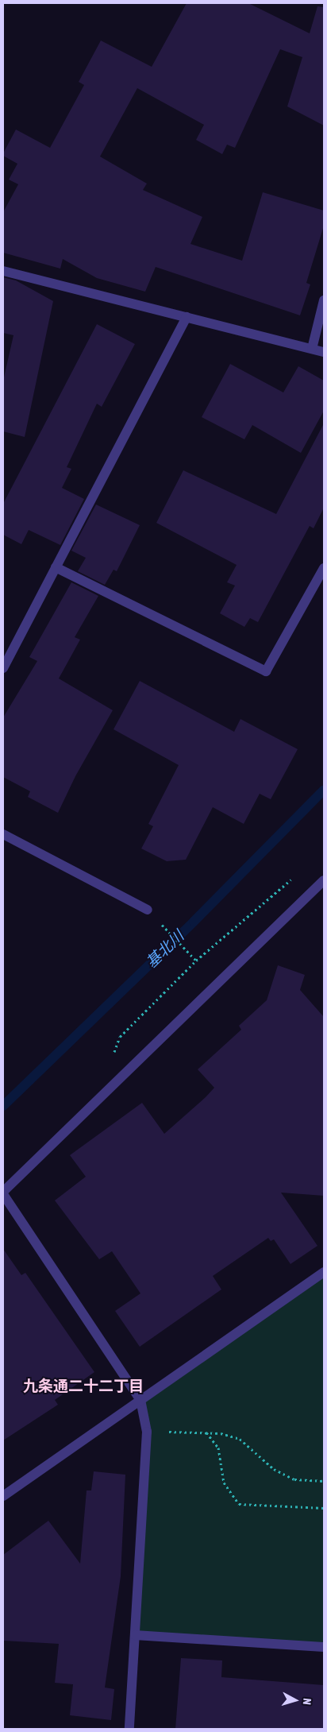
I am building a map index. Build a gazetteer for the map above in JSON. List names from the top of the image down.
{
  "districts": ["九条通二十二丁目"],
  "water": ["基北川"],
  "north": "right"
}
